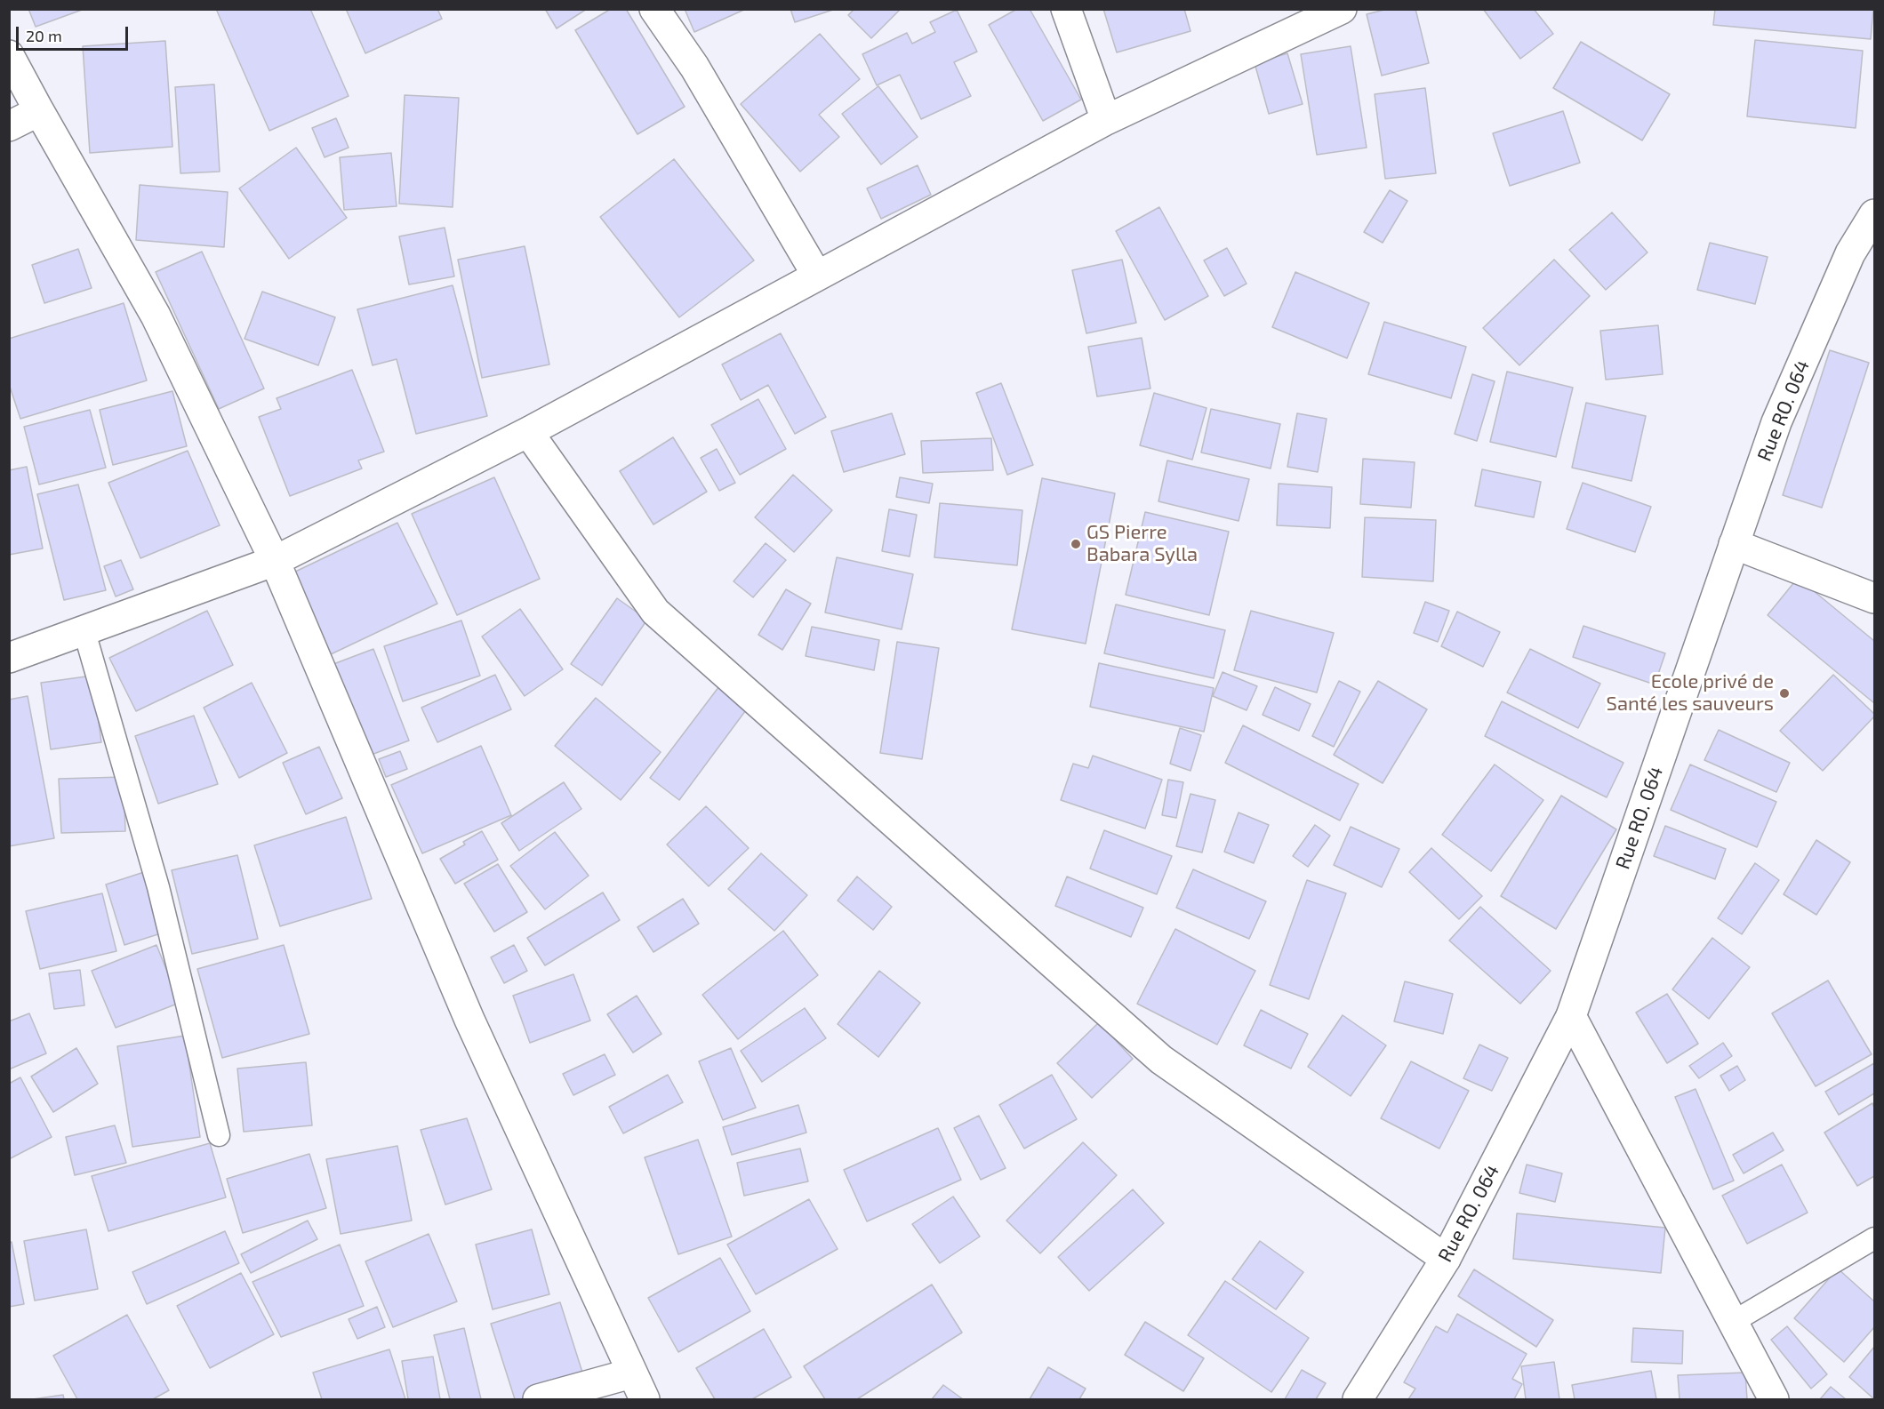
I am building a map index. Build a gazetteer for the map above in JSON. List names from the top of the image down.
{
  "streets": {
    "street": ["Rue RO. 064"]
  },
  "places": ["GS Pierre Babara Sylla", "Ecole privé de Santé les sauveurs"],
  "scale_bar": "20 m"
}
